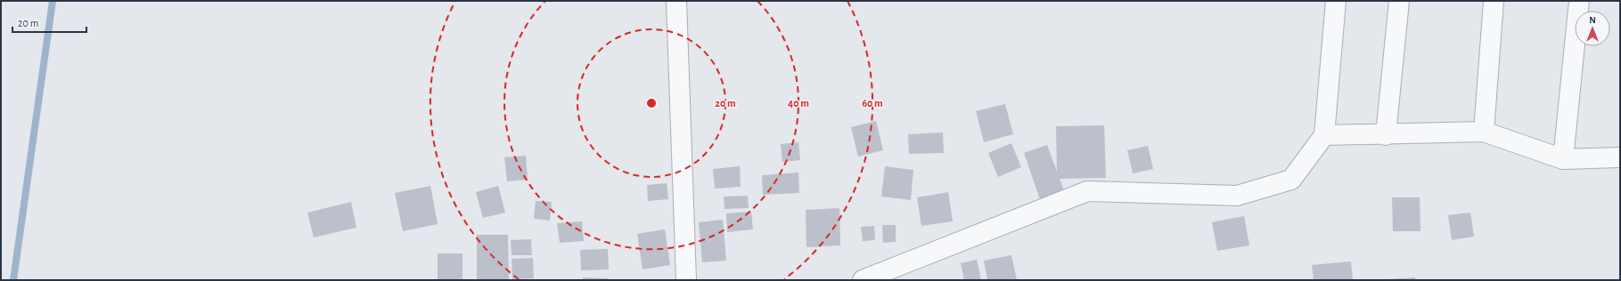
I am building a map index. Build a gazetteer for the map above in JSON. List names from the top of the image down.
{
  "scale_bar": "20 m",
  "north": "top",
  "rings": ["20 m", "40 m", "60 m"]
}
